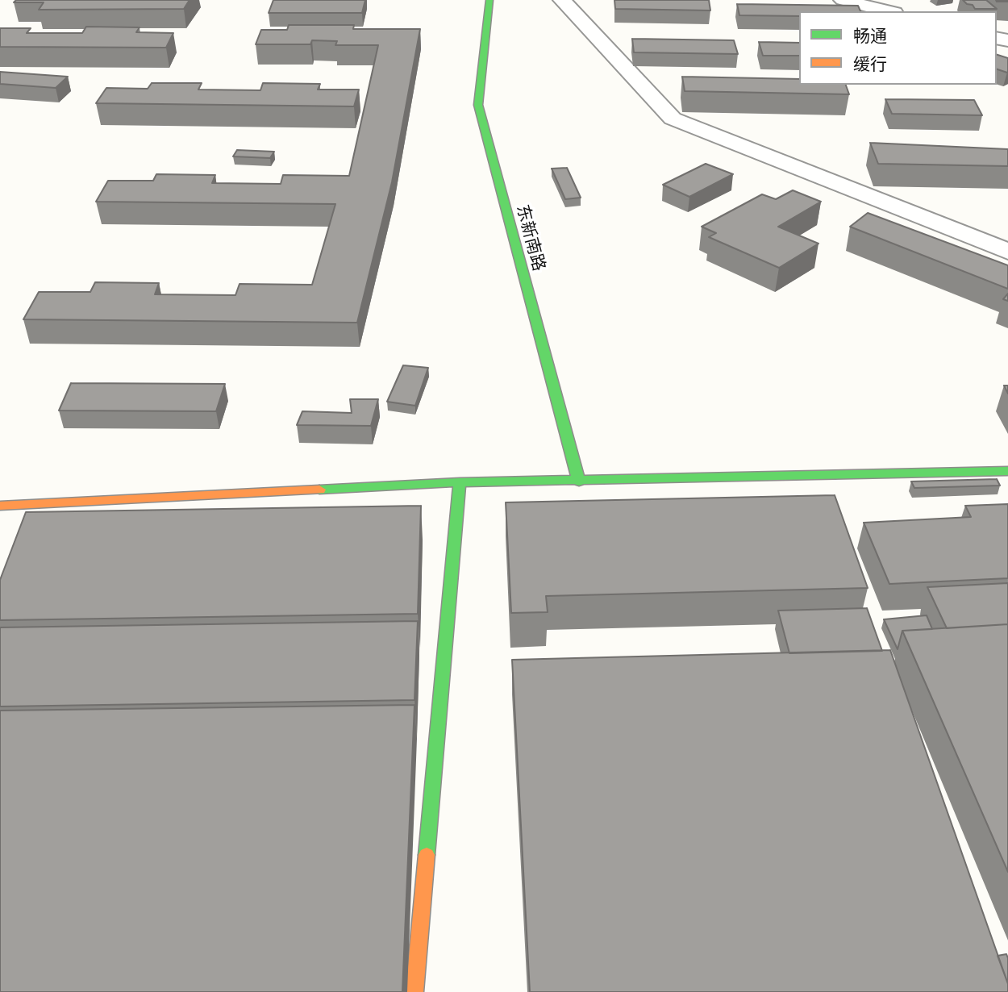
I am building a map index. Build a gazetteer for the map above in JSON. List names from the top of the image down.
{
  "streets": {
    "street": ["东新南路"]
  },
  "legend": ["畅通", "缓行"]
}
